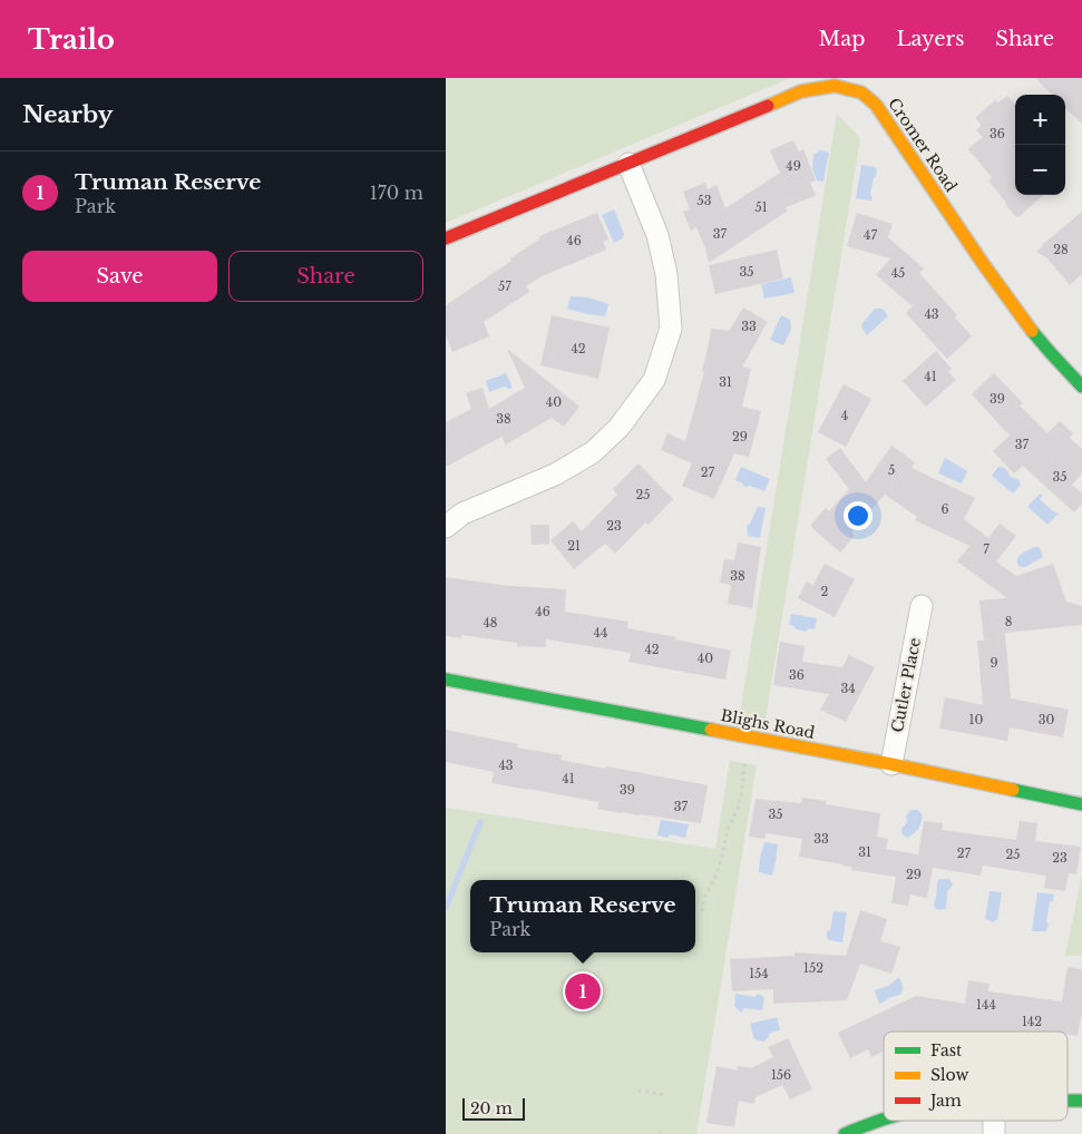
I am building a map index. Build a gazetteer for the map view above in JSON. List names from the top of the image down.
{
  "streets": {
    "street": ["Cromer Road", "Cutler Place", "Blighs Road"]
  },
  "crossings": [
    ["Cutler Place", "Blighs Road"]
  ],
  "house_numbers": [
    "36",
    "49",
    "53",
    "51",
    "37",
    "47",
    "46",
    "28",
    "35",
    "45",
    "57",
    "43",
    "33",
    "42",
    "41",
    "31",
    "39",
    "40",
    "4",
    "38",
    "29",
    "37",
    "5",
    "27",
    "35",
    "25",
    "6",
    "23",
    "21",
    "7",
    "38",
    "2",
    "46",
    "8",
    "48",
    "44",
    "42",
    "40",
    "9",
    "36",
    "34",
    "10",
    "30",
    "43",
    "41",
    "39",
    "37",
    "35",
    "33",
    "31",
    "27",
    "25",
    "23",
    "29",
    "152",
    "154",
    "144",
    "142",
    "156"
  ],
  "legend": ["Fast", "Slow", "Jam"],
  "scale_bar": "20 m",
  "page": {
    "header": "Trailo",
    "nav": ["Map", "Layers", "Share"],
    "heading": "Nearby",
    "map_buttons": ["+", "−"],
    "list": [
      {
        "mark": "1",
        "name": "Truman Reserve",
        "note": "Park",
        "value": "170 m"
      }
    ],
    "buttons": ["Save", "Share"],
    "popup": ["Truman Reserve", "Park"],
    "pins": "1",
    "scale": "20 m"
  }
}
